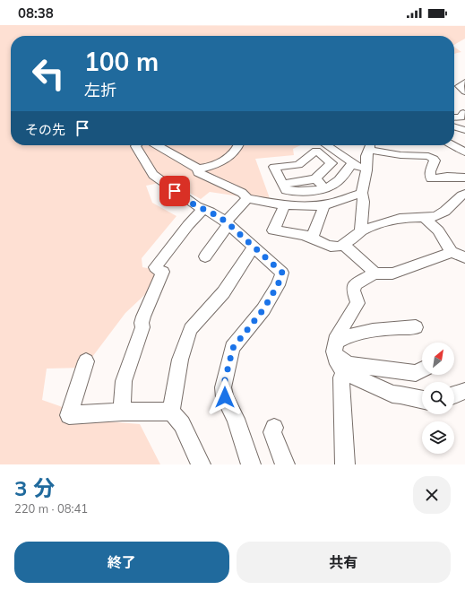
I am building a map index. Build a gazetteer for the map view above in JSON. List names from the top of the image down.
{
  "north": "top right",
  "page": {
    "status": "08:38",
    "turn": ["100 m", "左折"],
    "then": "その先",
    "heading": ["3 分", "220 m · 08:41"],
    "buttons": ["終了", "共有"]
  }
}
